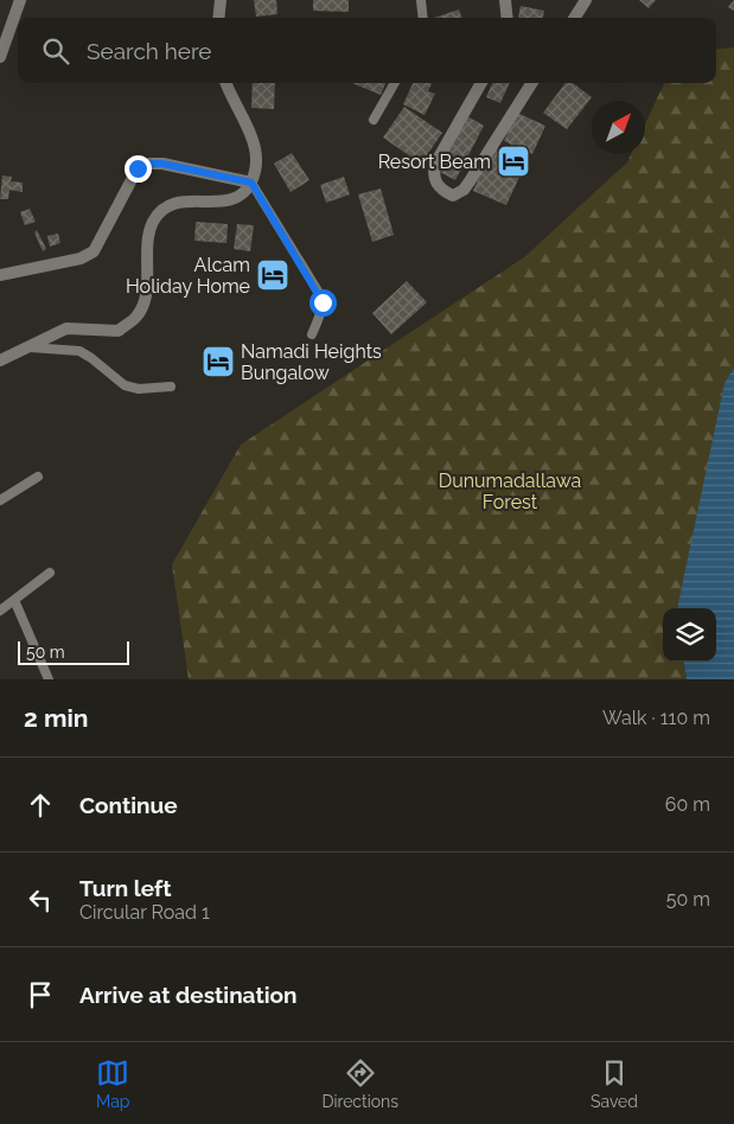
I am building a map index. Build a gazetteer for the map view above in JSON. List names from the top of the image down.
{
  "parks": ["Dunumadallawa Forest"],
  "places": {
    "hotel": ["Resort Beam", "Alcam Holiday Home", "Namadi Heights Bungalow"]
  },
  "scale_bar": "50 m",
  "north": "top right",
  "page": {
    "search": "Search here",
    "scale": "50 m",
    "heading": ["2 min", "Walk · 110 m"],
    "list": [
      ["Continue", "60 m"],
      ["Turn left", "Circular Road 1", "50 m"],
      "Arrive at destination"
    ],
    "nav": ["Map", "Directions", "Saved"]
  }
}
